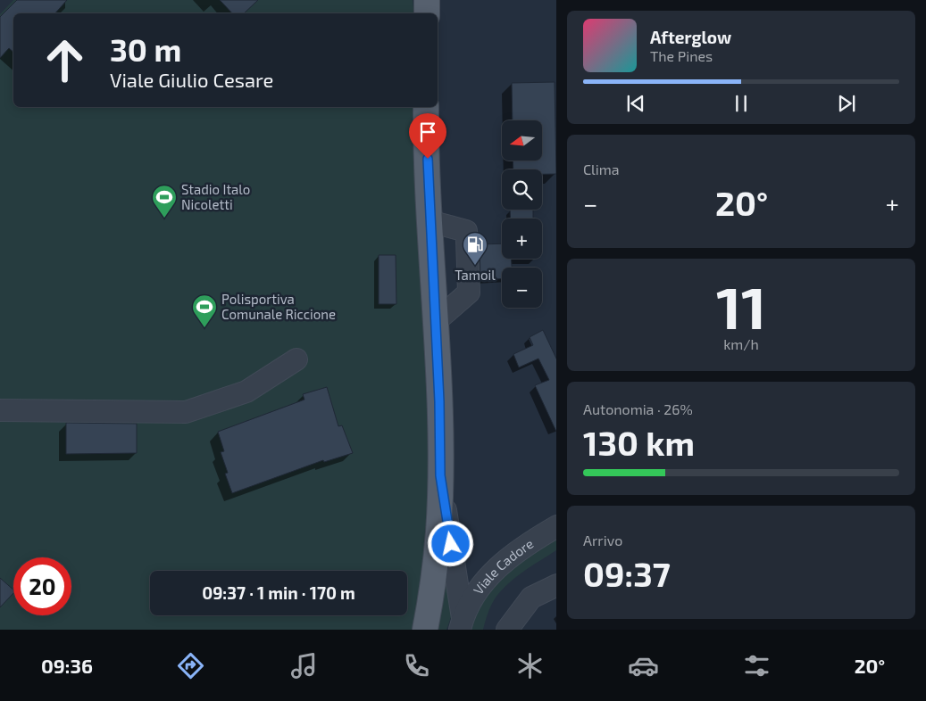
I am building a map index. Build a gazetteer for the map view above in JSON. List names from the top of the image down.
{
  "streets": {
    "street": ["Viale Cadore"]
  },
  "places": {
    "sports": ["Stadio Italo Nicoletti", "Polisportiva Comunale Riccione"],
    "fuel station": ["Tamoil"]
  },
  "north": "left",
  "page": {
    "turn": ["30 m", "Viale Giulio Cesare"],
    "song": ["Afterglow", "The Pines"],
    "map_buttons": ["+", "−"],
    "tile": [
      "Clima",
      ["11", "km/h"],
      ["Autonomia · 26%", "130 km"],
      ["Arrivo", "09:37"]
    ],
    "heat": ["−", "20°", "+"],
    "limit": "20",
    "trip": "09:37 · 1 min · 170 m",
    "tabs": ["09:36", "20°"]
  }
}
